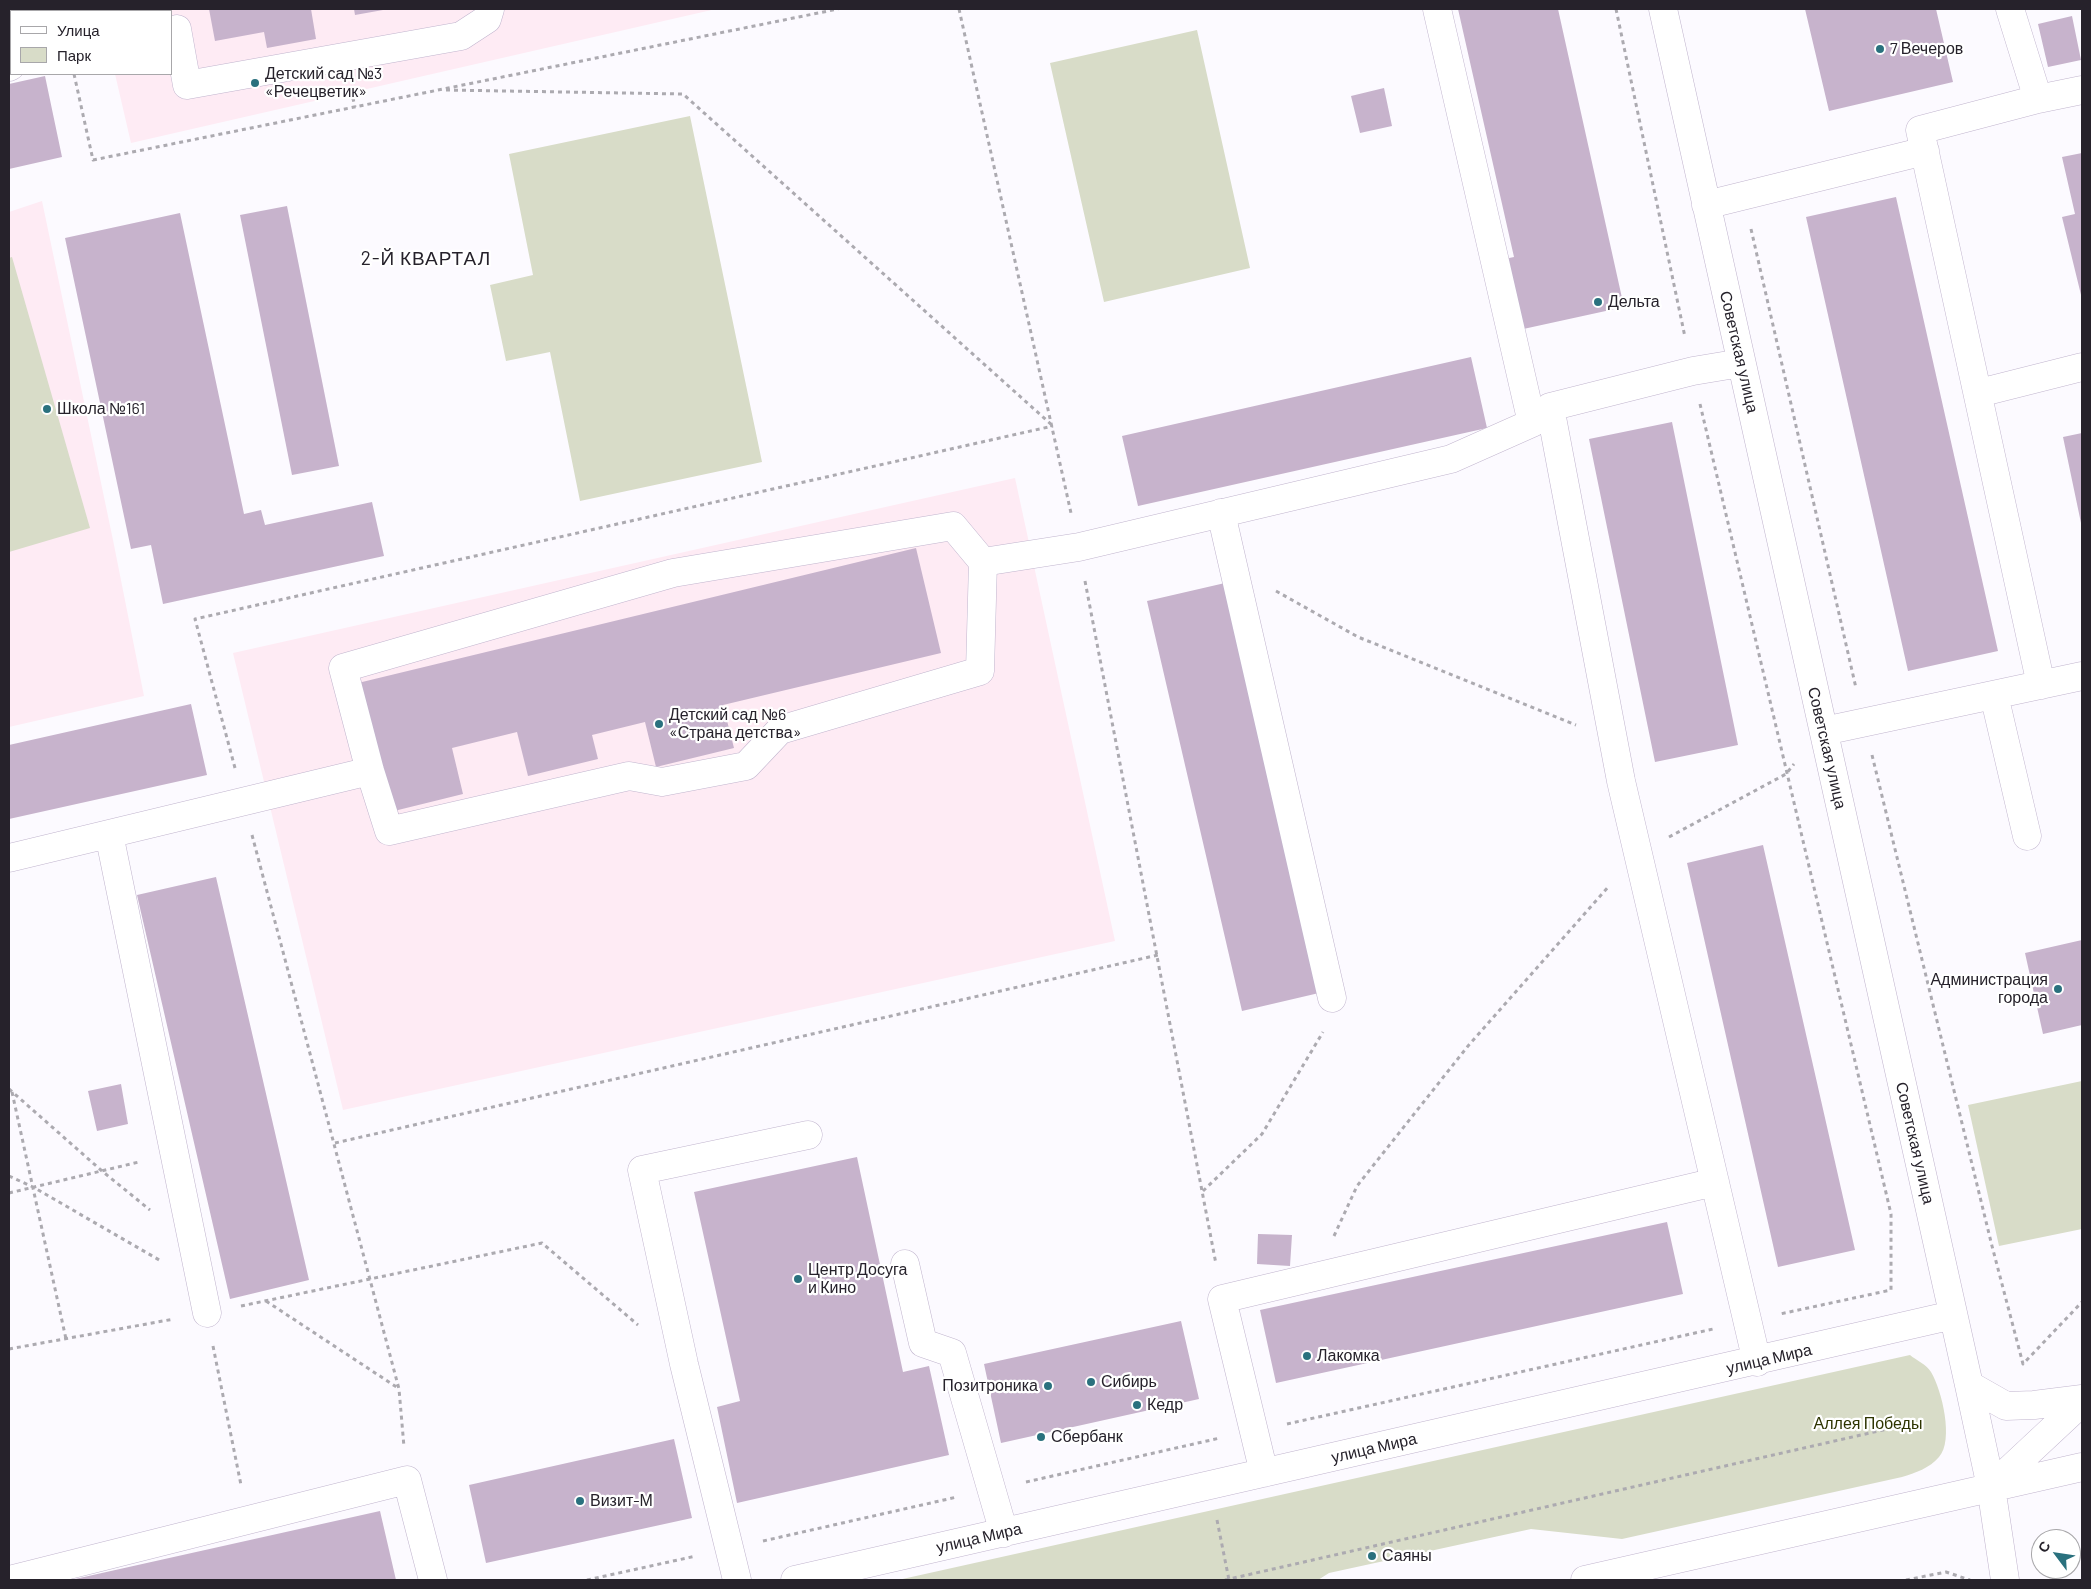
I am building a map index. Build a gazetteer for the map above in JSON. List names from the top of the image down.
{
  "streets": {
    "street": ["Советская улица", "улица Мира"]
  },
  "crossings": [
    ["Советская улица", "улица Мира"]
  ],
  "districts": ["2-Й КВАРТАЛ"],
  "parks": ["Аллея Победы"],
  "places": [
    "7 Вечеров",
    "Детский сад №3 «Речецветик»",
    "Дельта",
    "Школа №161",
    "Детский сад №6 «Страна детства»",
    "Администрация города",
    "Центр Досуга и Кино",
    "Лакомка",
    "Сибирь",
    "Позитроника",
    "Кедр",
    "Сбербанк",
    "Визит-М",
    "Саяны"
  ],
  "legend": ["Улица", "Парк"],
  "north": "top left"
}
